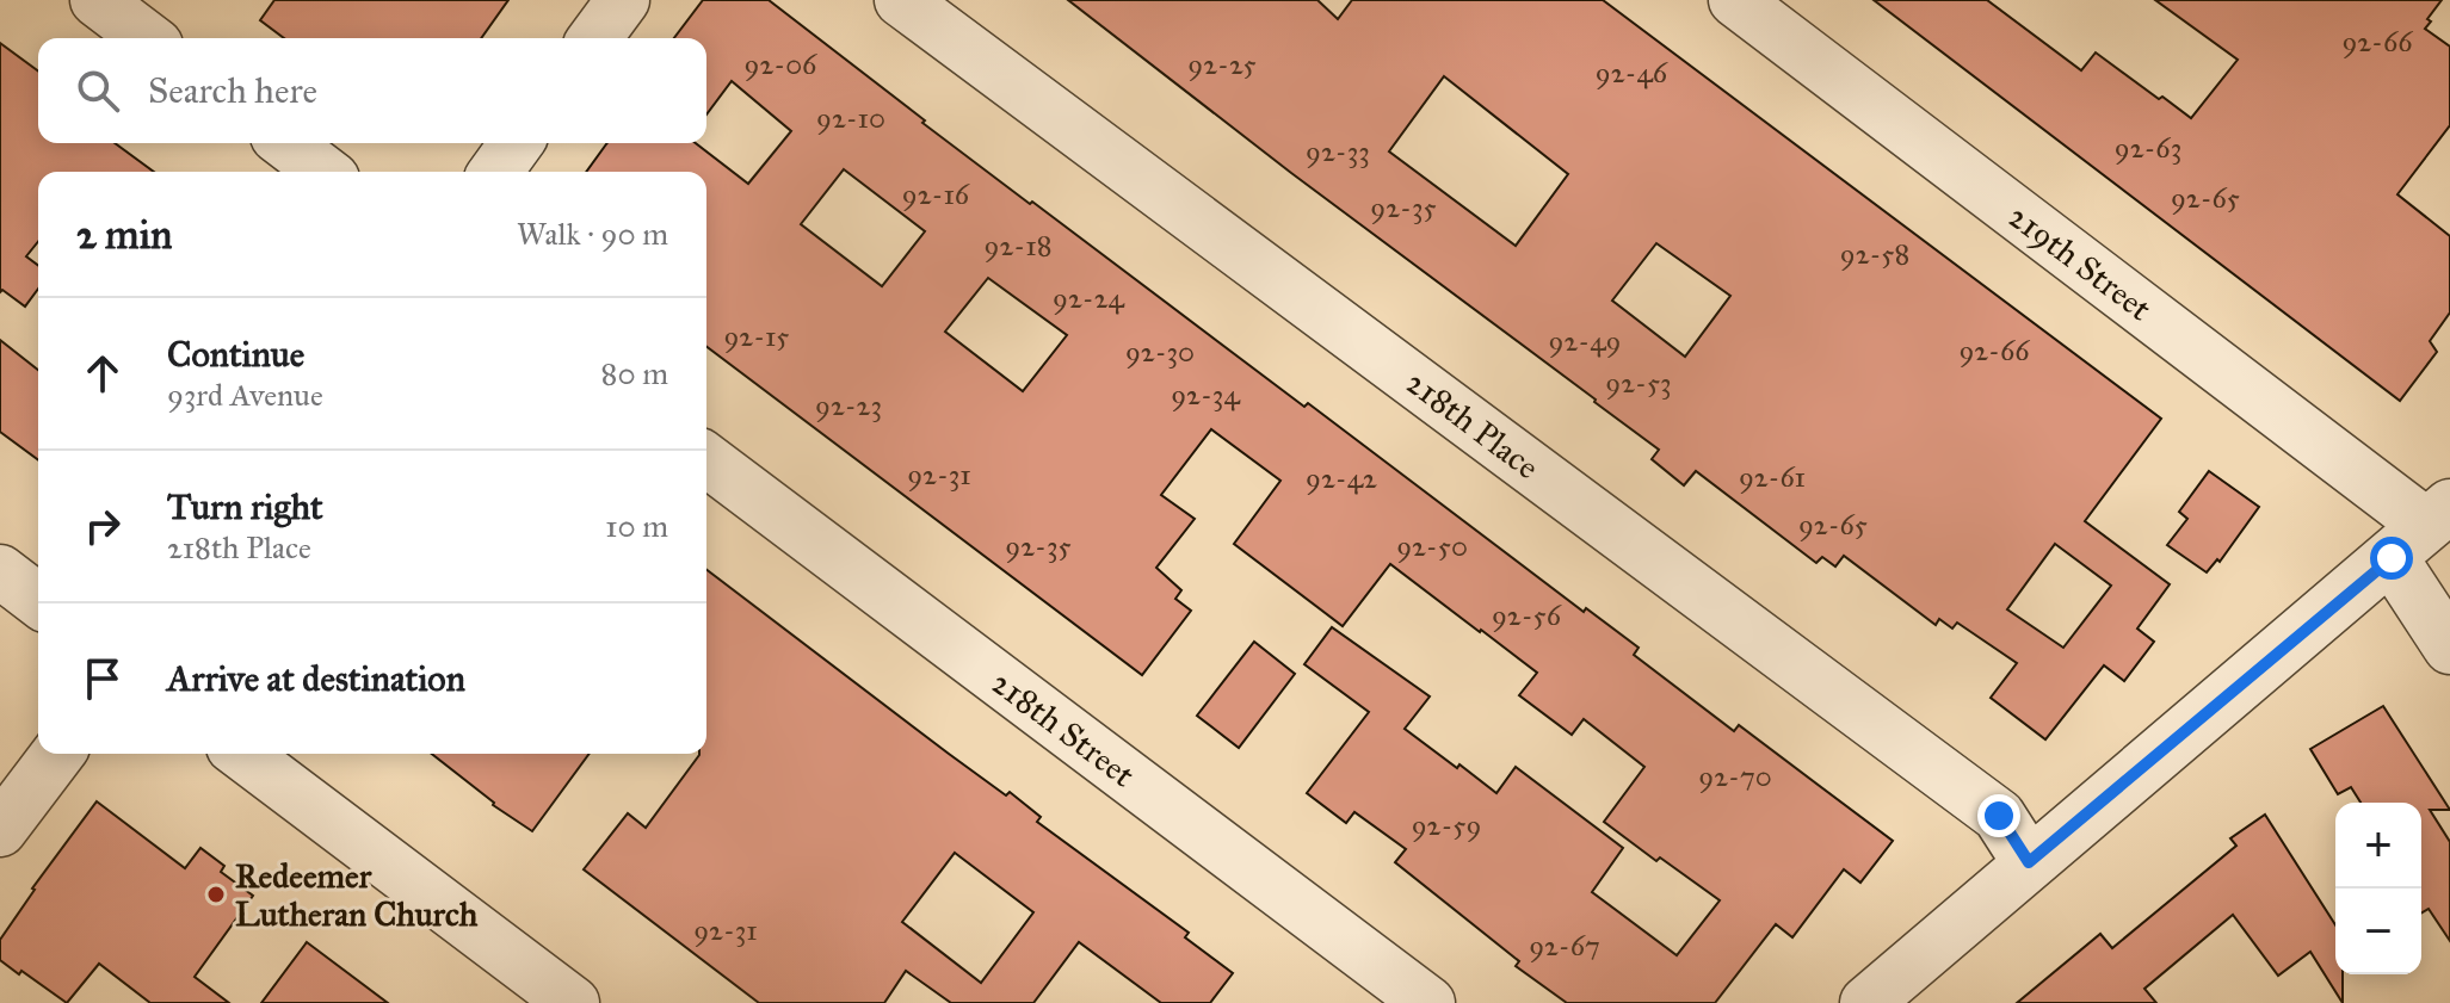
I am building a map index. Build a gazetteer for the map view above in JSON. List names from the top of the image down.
{
  "streets": {
    "street": ["219th Street", "218th Place", "218th Street"]
  },
  "places": ["Redeemer Lutheran Church"],
  "house_numbers": [
    "92-66",
    "92-06",
    "92-25",
    "92-46",
    "92-10",
    "92-63",
    "92-33",
    "92-16",
    "92-65",
    "92-35",
    "92-18",
    "92-58",
    "92-24",
    "92-15",
    "92-49",
    "92-66",
    "92-30",
    "92-53",
    "92-34",
    "92-23",
    "92-31",
    "92-61",
    "92-42",
    "92-65",
    "92-35",
    "92-50",
    "92-56",
    "92-70",
    "92-59",
    "92-31",
    "92-67"
  ],
  "page": {
    "search": "Search here",
    "heading": ["2 min", "Walk · 90 m"],
    "list": [
      ["Continue", "93rd Avenue", "80 m"],
      ["Turn right", "218th Place", "10 m"],
      "Arrive at destination"
    ],
    "map_buttons": ["+", "−"]
  }
}
